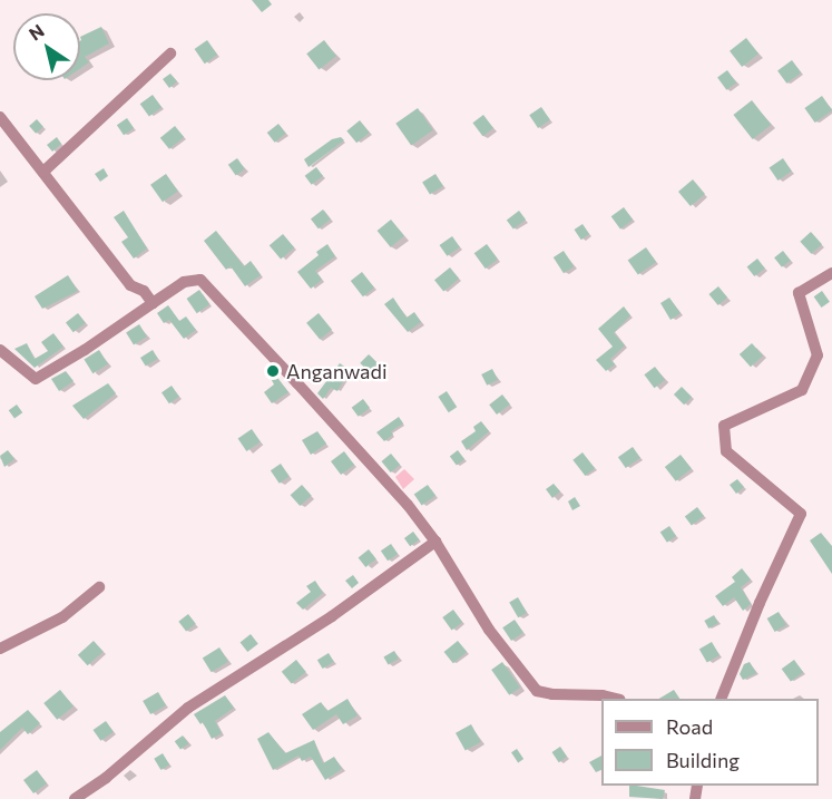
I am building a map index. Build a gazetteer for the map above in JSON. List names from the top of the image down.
{
  "places": ["Anganwadi"],
  "legend": ["Road", "Building"],
  "north": "top left"
}
